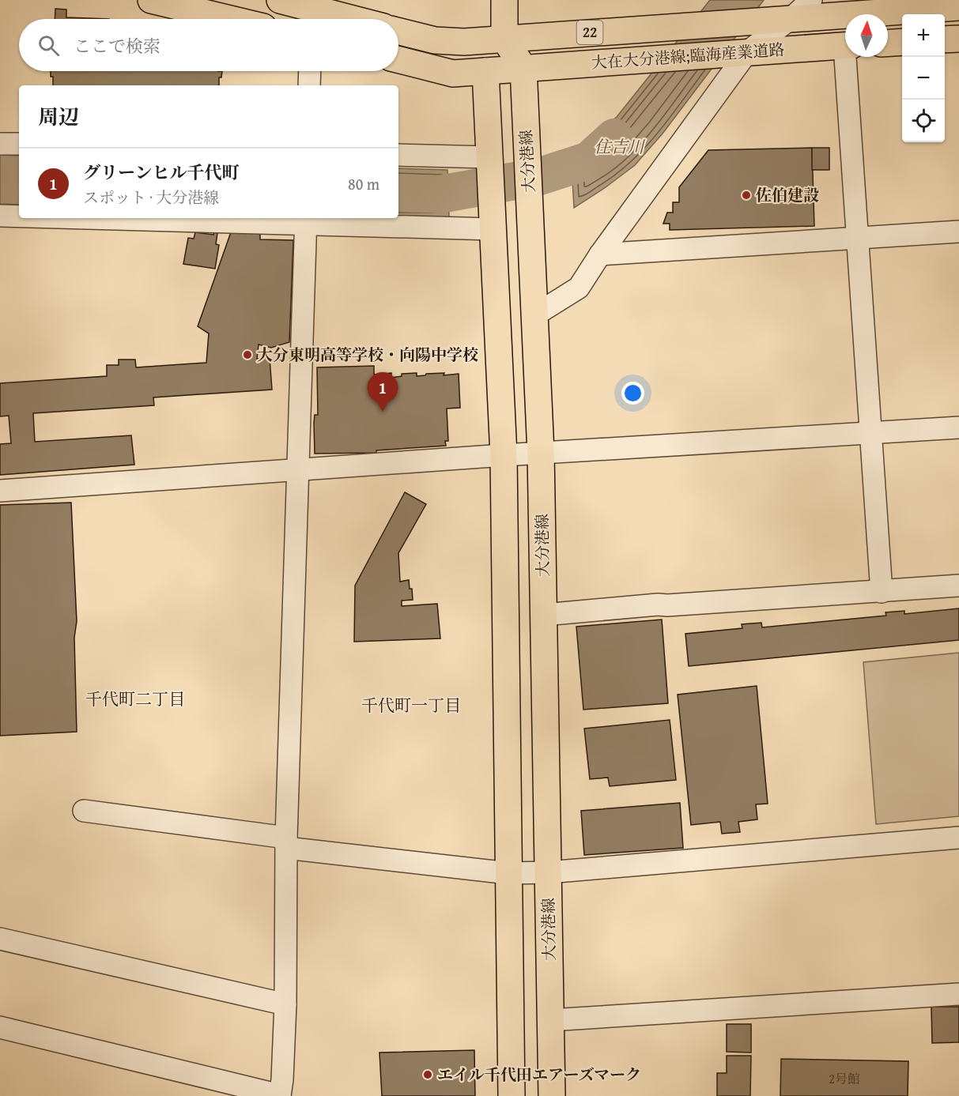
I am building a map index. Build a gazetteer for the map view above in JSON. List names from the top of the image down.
{
  "streets": {
    "main road": ["22", "大在大分港線;臨海産業道路", "大分港線"]
  },
  "crossings": [
    ["22", "大在大分港線;臨海産業道路"],
    ["22", "大分港線"],
    ["大在大分港線;臨海産業道路", "大分港線"]
  ],
  "districts": ["千代町二丁目", "千代町一丁目"],
  "water": ["住吉川"],
  "places": ["佐伯建設", "大分東明高等学校・向陽中学校", "エイル千代田エアーズマーク"],
  "house_numbers": ["2号館"],
  "north": "top",
  "page": {
    "map_buttons": ["+", "−"],
    "search": "ここで検索",
    "heading": "周辺",
    "list": [
      {
        "mark": "1",
        "name": "グリーンヒル千代町",
        "note": "スポット · 大分港線",
        "value": "80 m"
      }
    ],
    "pins": "1"
  }
}
